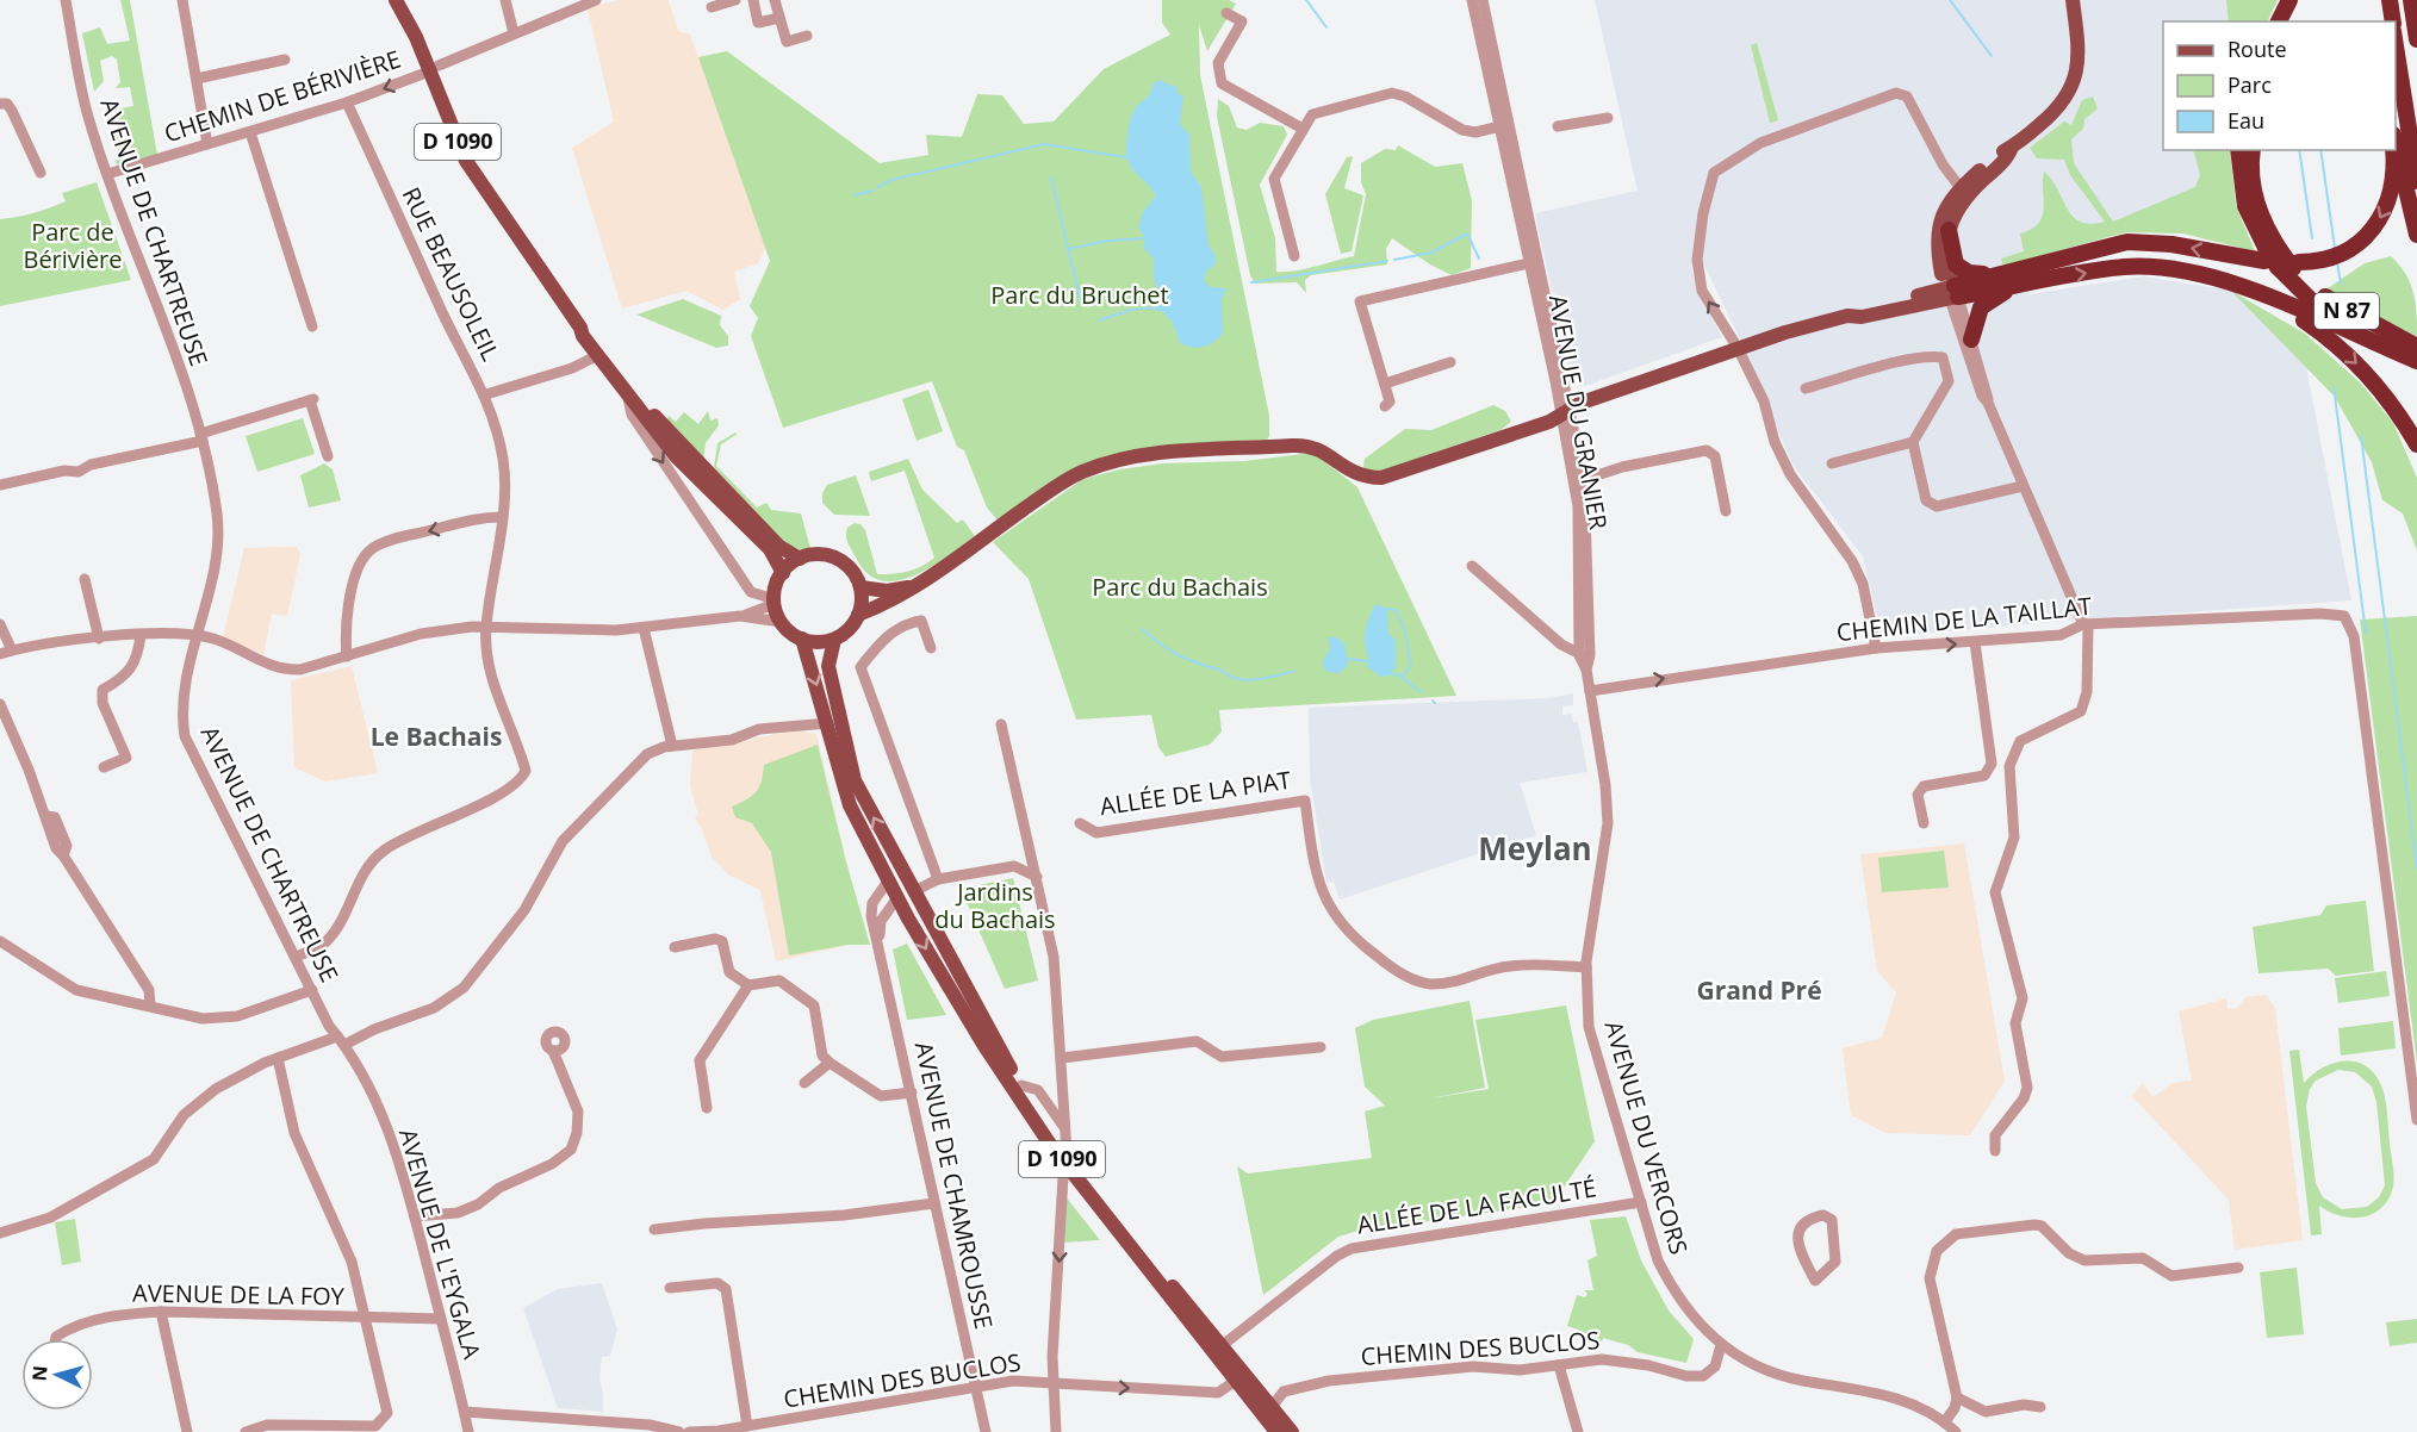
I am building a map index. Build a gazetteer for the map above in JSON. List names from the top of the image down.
{
  "streets": {
    "highway": ["N 87"],
    "main road": ["D 1090"],
    "street": [
      "CHEMIN DE BÉRIVIÈRE",
      "AVENUE DE CHARTREUSE",
      "RUE BEAUSOLEIL",
      "AVENUE DU GRANIER",
      "CHEMIN DE LA TAILLAT",
      "ALLÉE DE LA PIAT",
      "AVENUE DU VERCORS",
      "AVENUE DE CHAMROUSSE",
      "ALLÉE DE LA FACULTÉ",
      "AVENUE DE L'EYGALA",
      "AVENUE DE LA FOY",
      "CHEMIN DES BUCLOS"
    ]
  },
  "crossings": [
    ["CHEMIN DE BÉRIVIÈRE", "D 1090"],
    ["CHEMIN DE BÉRIVIÈRE", "AVENUE DE CHARTREUSE"],
    ["CHEMIN DE BÉRIVIÈRE", "RUE BEAUSOLEIL"],
    ["D 1090", "RUE BEAUSOLEIL"],
    ["D 1090", "AVENUE DE CHAMROUSSE"],
    ["D 1090", "ALLÉE DE LA FACULTÉ"],
    ["D 1090", "CHEMIN DES BUCLOS"],
    ["AVENUE DE CHARTREUSE", "AVENUE DE L'EYGALA"],
    ["AVENUE DU GRANIER", "AVENUE DU VERCORS"],
    ["CHEMIN DE LA TAILLAT", "AVENUE DU VERCORS"],
    ["ALLÉE DE LA PIAT", "AVENUE DU VERCORS"],
    ["AVENUE DU VERCORS", "ALLÉE DE LA FACULTÉ"],
    ["AVENUE DU VERCORS", "CHEMIN DES BUCLOS"],
    ["AVENUE DE CHAMROUSSE", "CHEMIN DES BUCLOS"],
    ["AVENUE DE L'EYGALA", "AVENUE DE LA FOY"]
  ],
  "districts": ["Le Bachais", "Meylan", "Grand Pré"],
  "parks": [
    "Parc de Bérivière",
    "Parc du Bruchet",
    "Parc du Bachais",
    "Jardins du Bachais"
  ],
  "legend": ["Route", "Parc", "Eau"],
  "north": "left"
}
